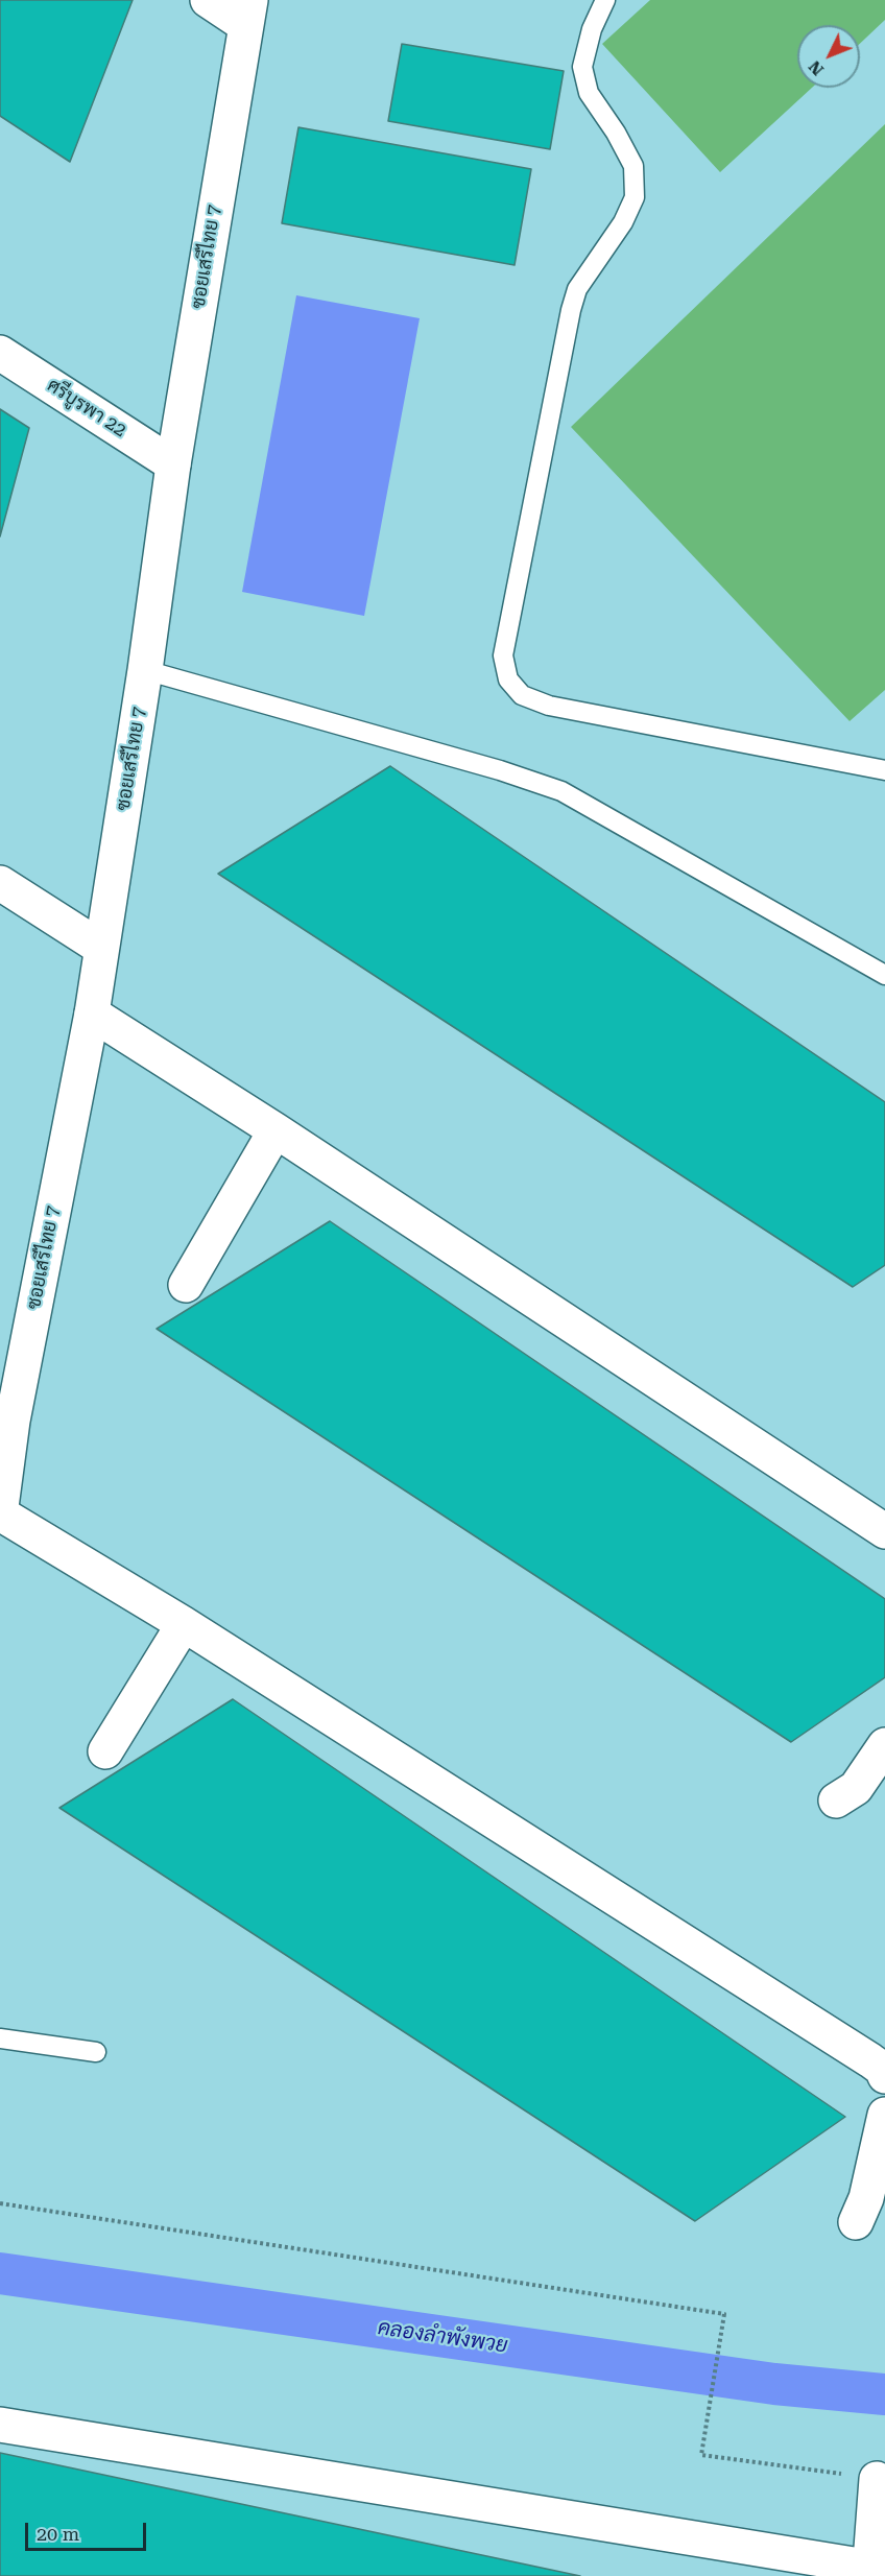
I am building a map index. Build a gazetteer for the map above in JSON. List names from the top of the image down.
{
  "streets": {
    "street": ["ซอยเสรีไทย 7", "ศรีบูรพา 22"]
  },
  "crossings": [
    ["ซอยเสรีไทย 7", "ศรีบูรพา 22"]
  ],
  "water": ["คลองลำพังพวย"],
  "scale_bar": "20 m",
  "north": "bottom left"
}
